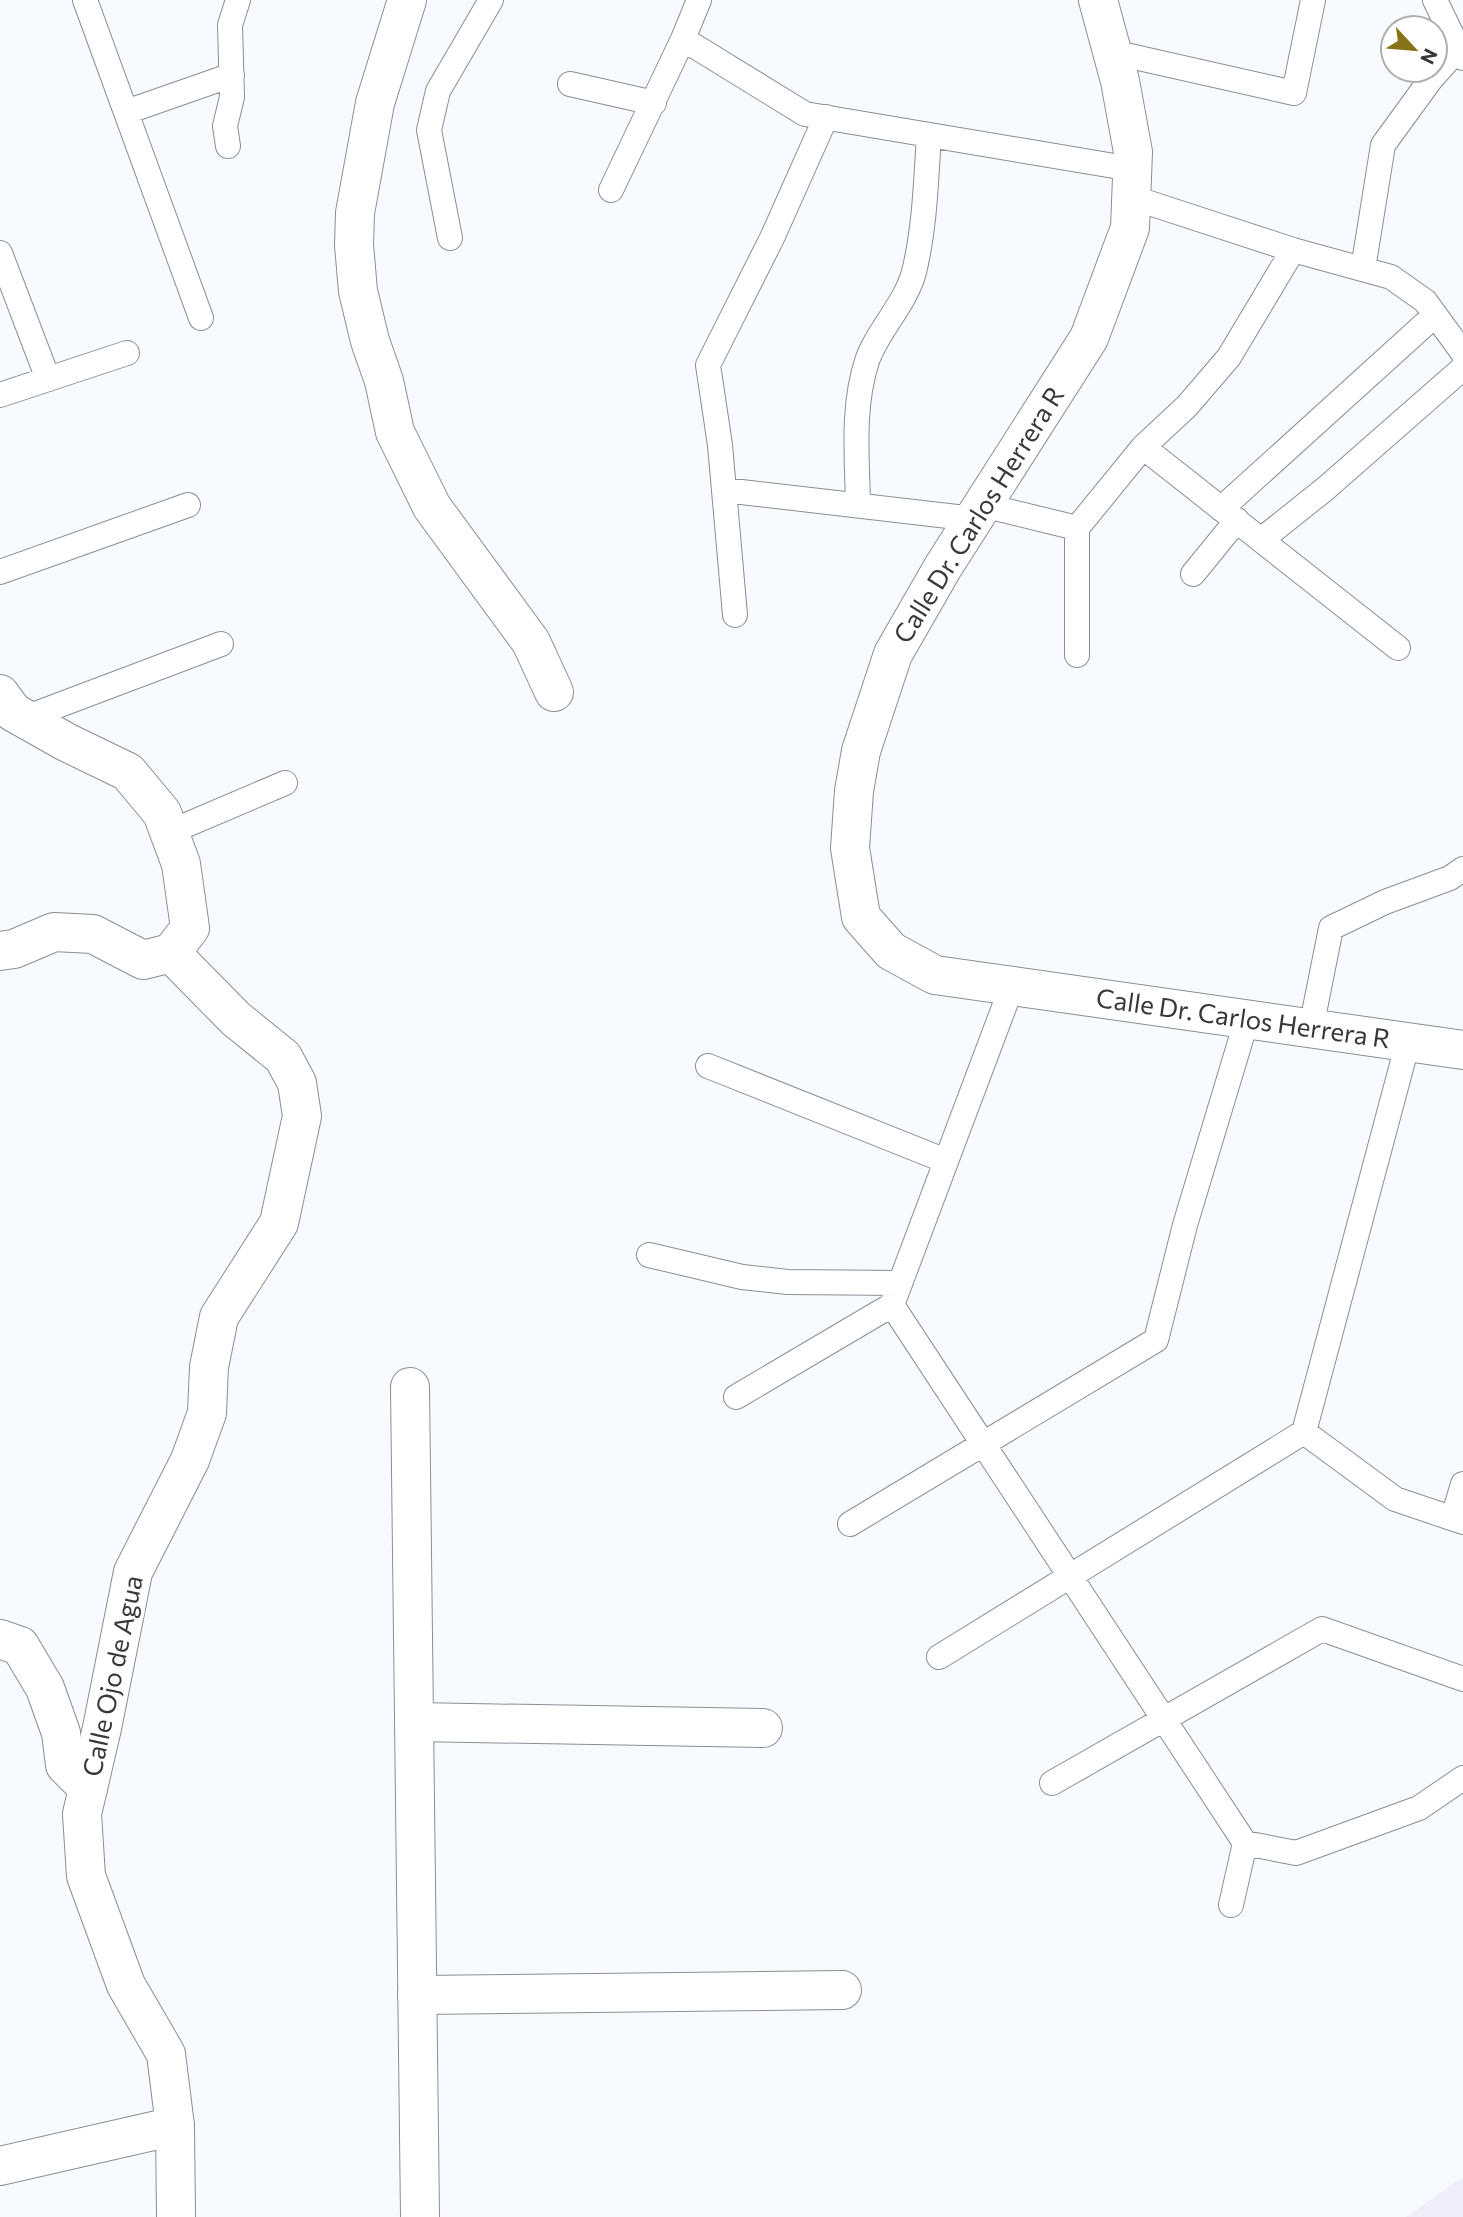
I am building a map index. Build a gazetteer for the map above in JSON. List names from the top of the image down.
{
  "streets": {
    "street": ["Calle Dr. Carlos Herrera R", "Calle Ojo de Agua"]
  },
  "north": "bottom right"
}
